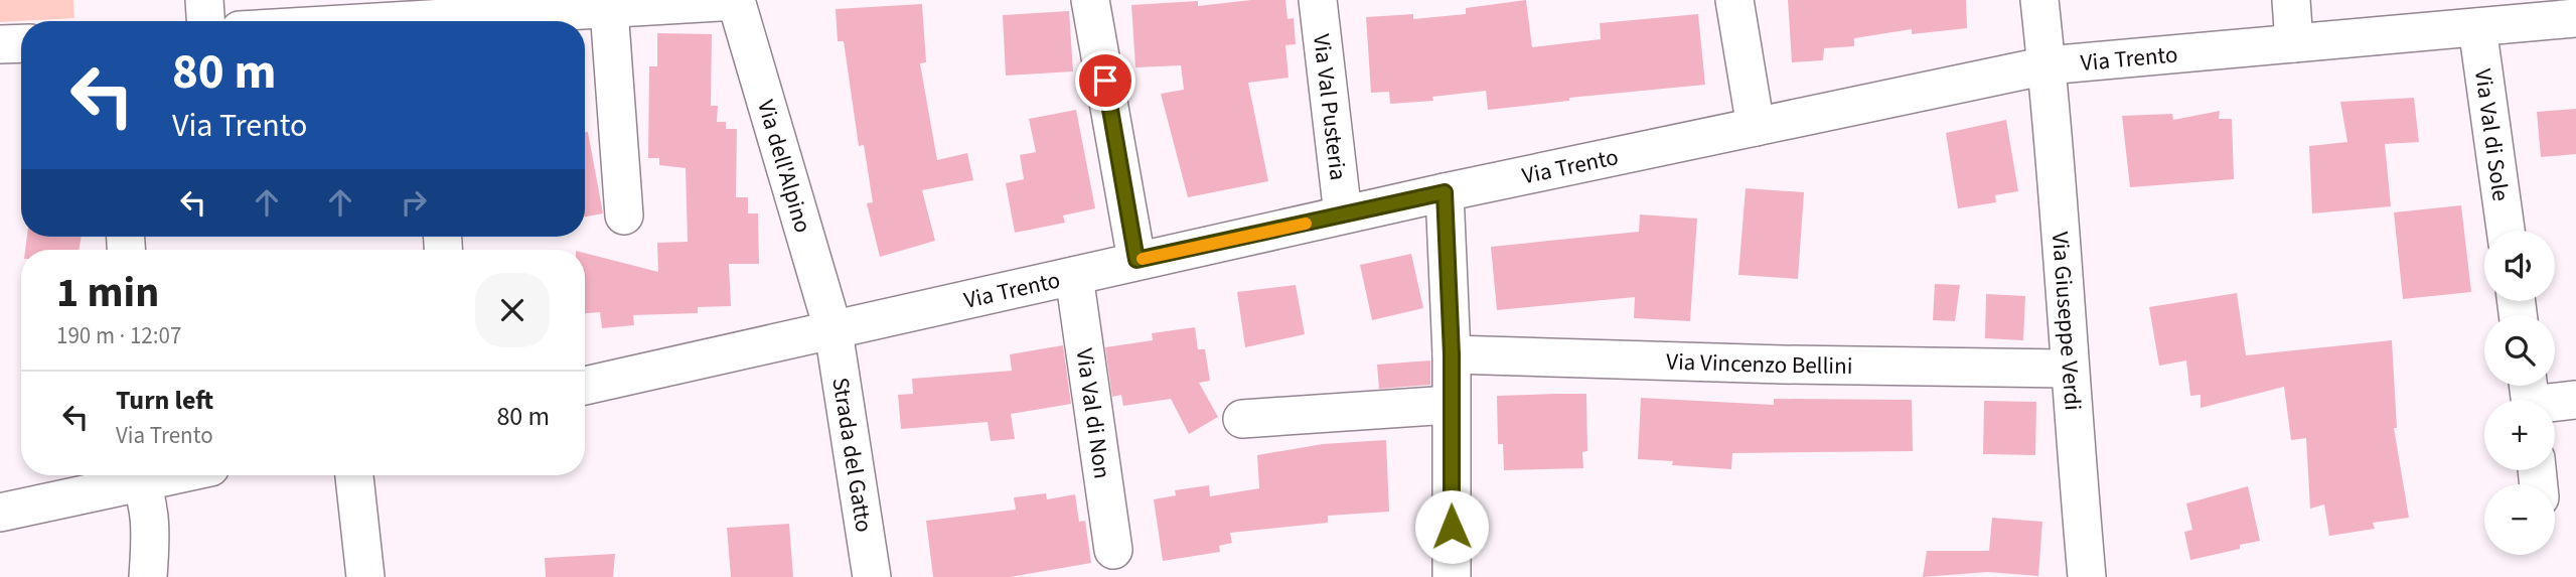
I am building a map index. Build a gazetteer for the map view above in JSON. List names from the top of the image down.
{
  "streets": {
    "street": [
      "Via Trento",
      "Via Val Pusteria",
      "Via Val di Sole",
      "Via dell'Alpino",
      "Via Giuseppe Verdi",
      "Via Vincenzo Bellini",
      "Via Val di Non",
      "Strada del Gatto"
    ]
  },
  "crossings": [
    ["Via Trento", "Via Val Pusteria"],
    ["Via Trento", "Via Val di Sole"],
    ["Via Trento", "Via dell'Alpino"],
    ["Via Trento", "Via Giuseppe Verdi"],
    ["Via Trento", "Via Val di Non"],
    ["Via Trento", "Strada del Gatto"],
    ["Via dell'Alpino", "Strada del Gatto"],
    ["Via Giuseppe Verdi", "Via Vincenzo Bellini"]
  ],
  "page": {
    "turn": ["80 m", "Via Trento"],
    "map_buttons": ["+", "−"],
    "heading": ["1 min", "190 m · 12:07"],
    "list": [
      {
        "name": "Turn left",
        "note": "Via Trento",
        "value": "80 m"
      }
    ]
  }
}
